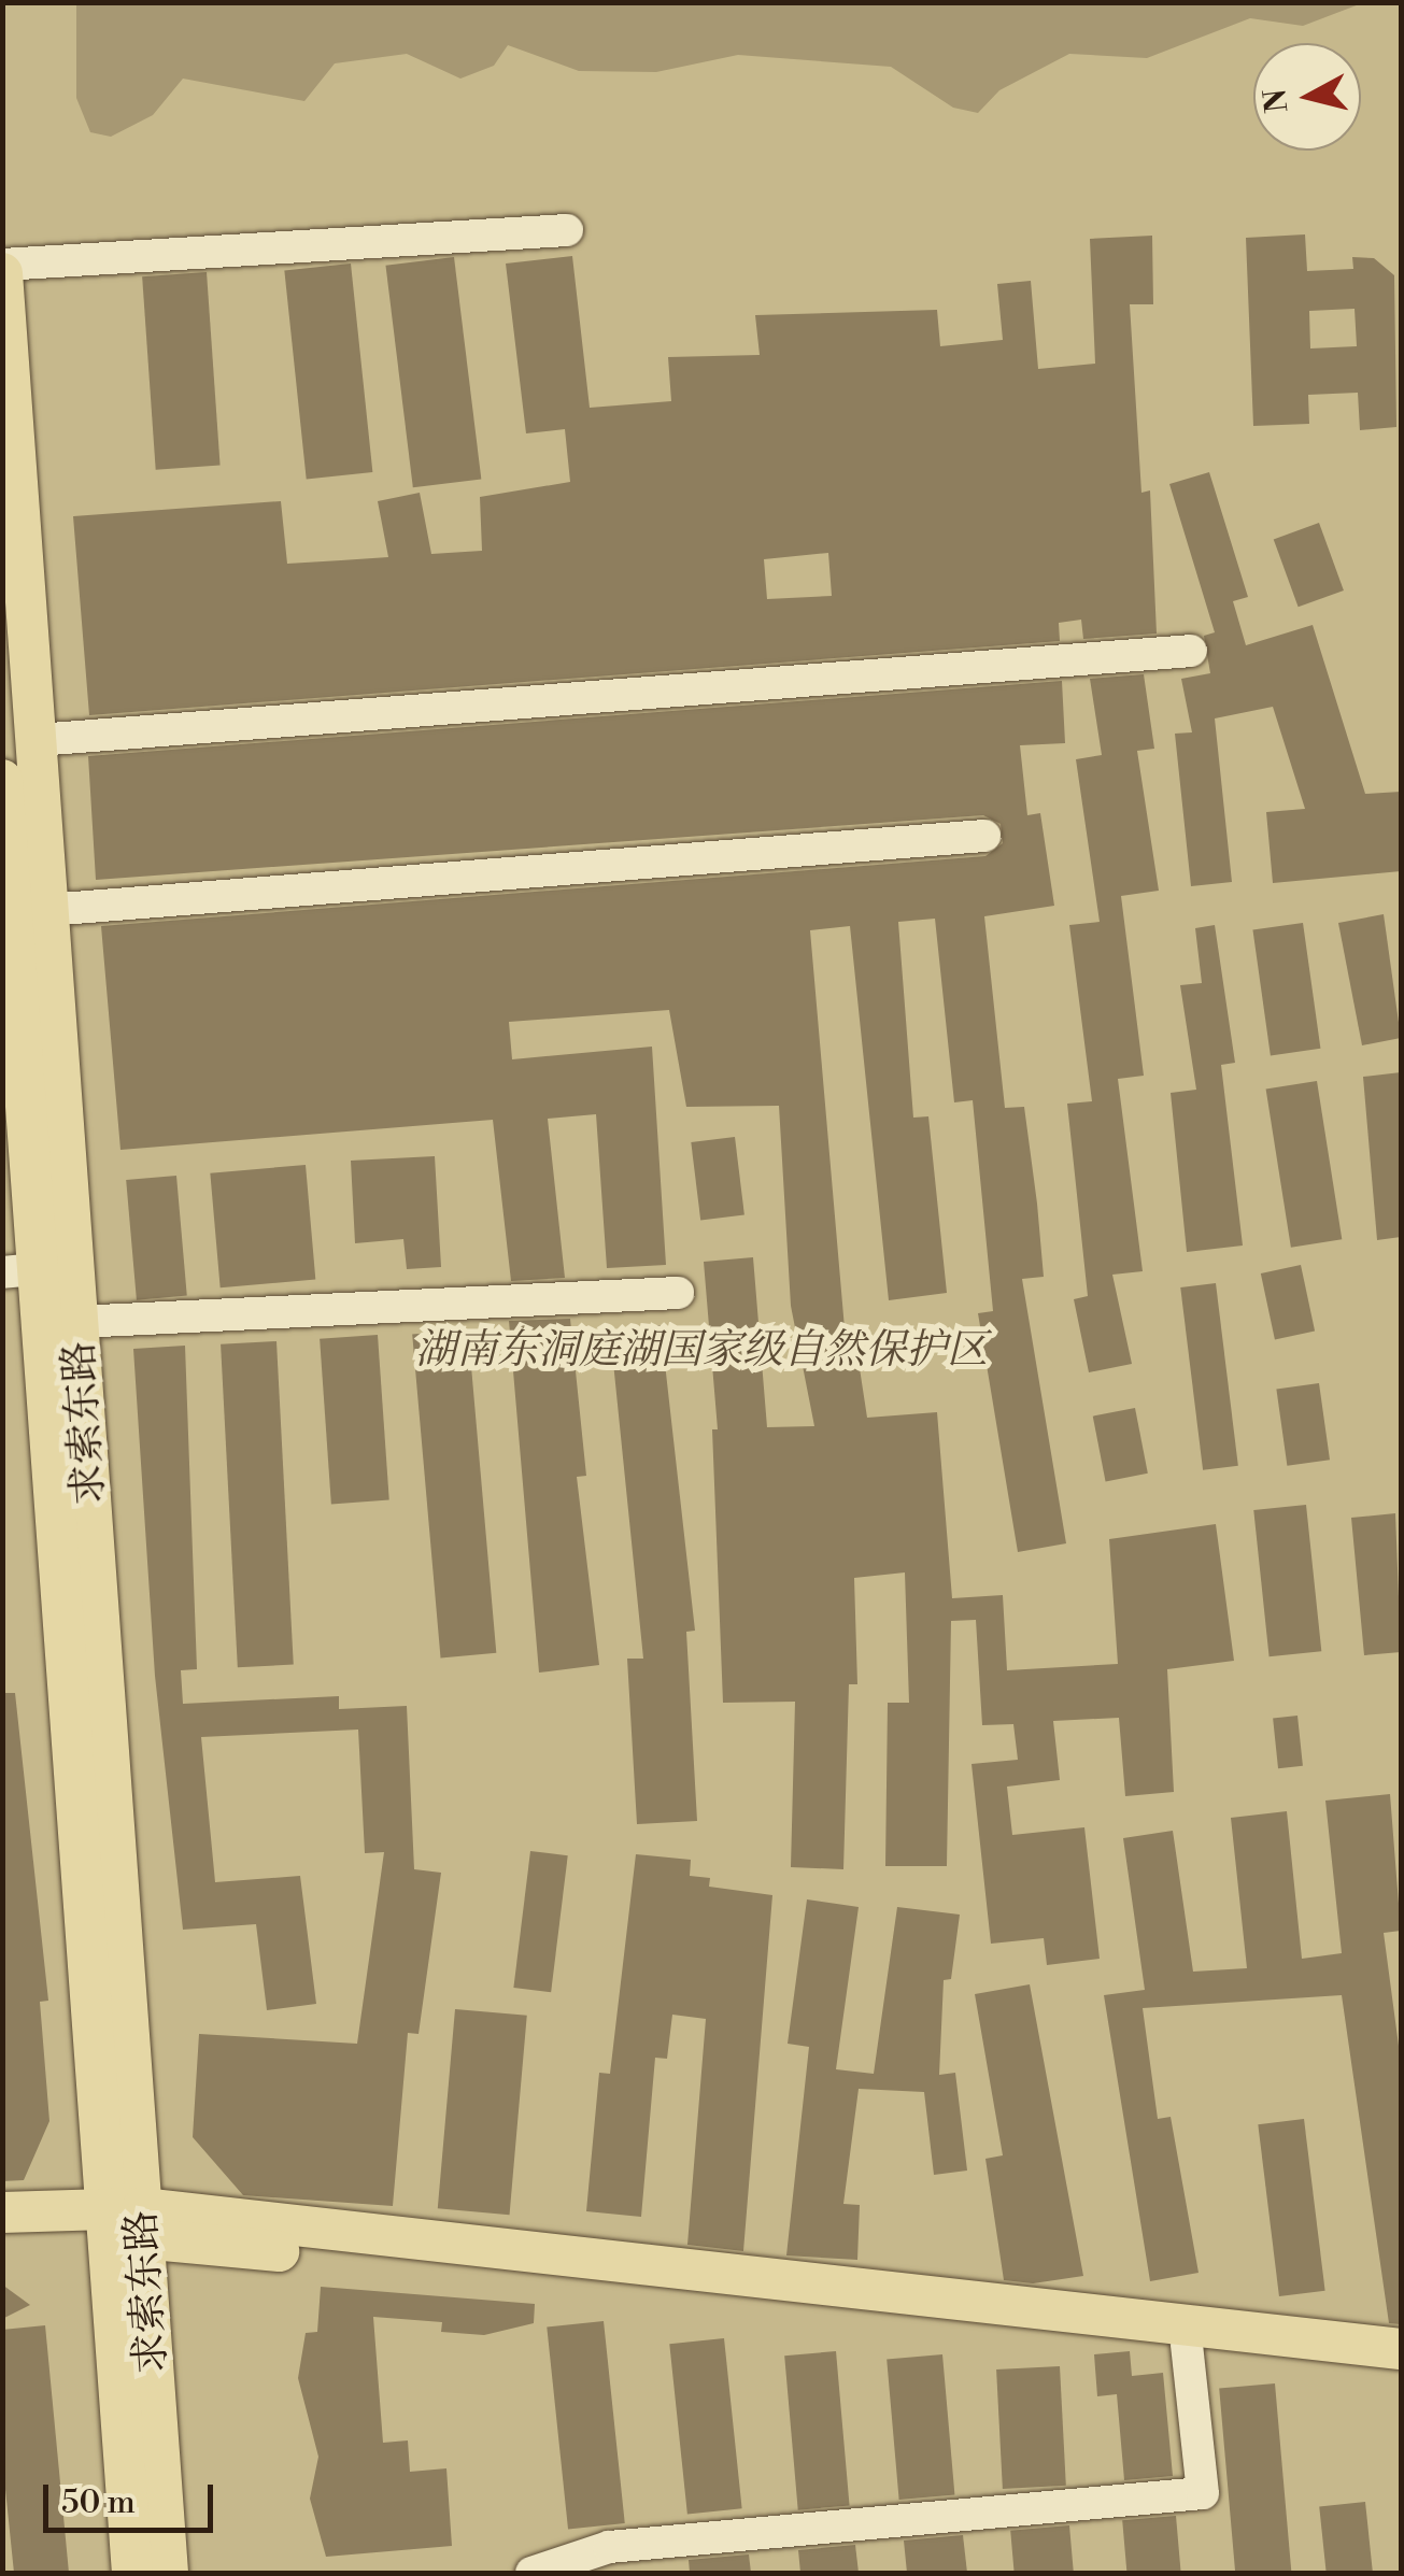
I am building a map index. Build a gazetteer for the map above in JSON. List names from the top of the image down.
{
  "streets": {
    "main road": ["求索东路"]
  },
  "parks": ["湖南东洞庭湖国家级自然保护区"],
  "scale_bar": "50 m",
  "north": "left"
}
